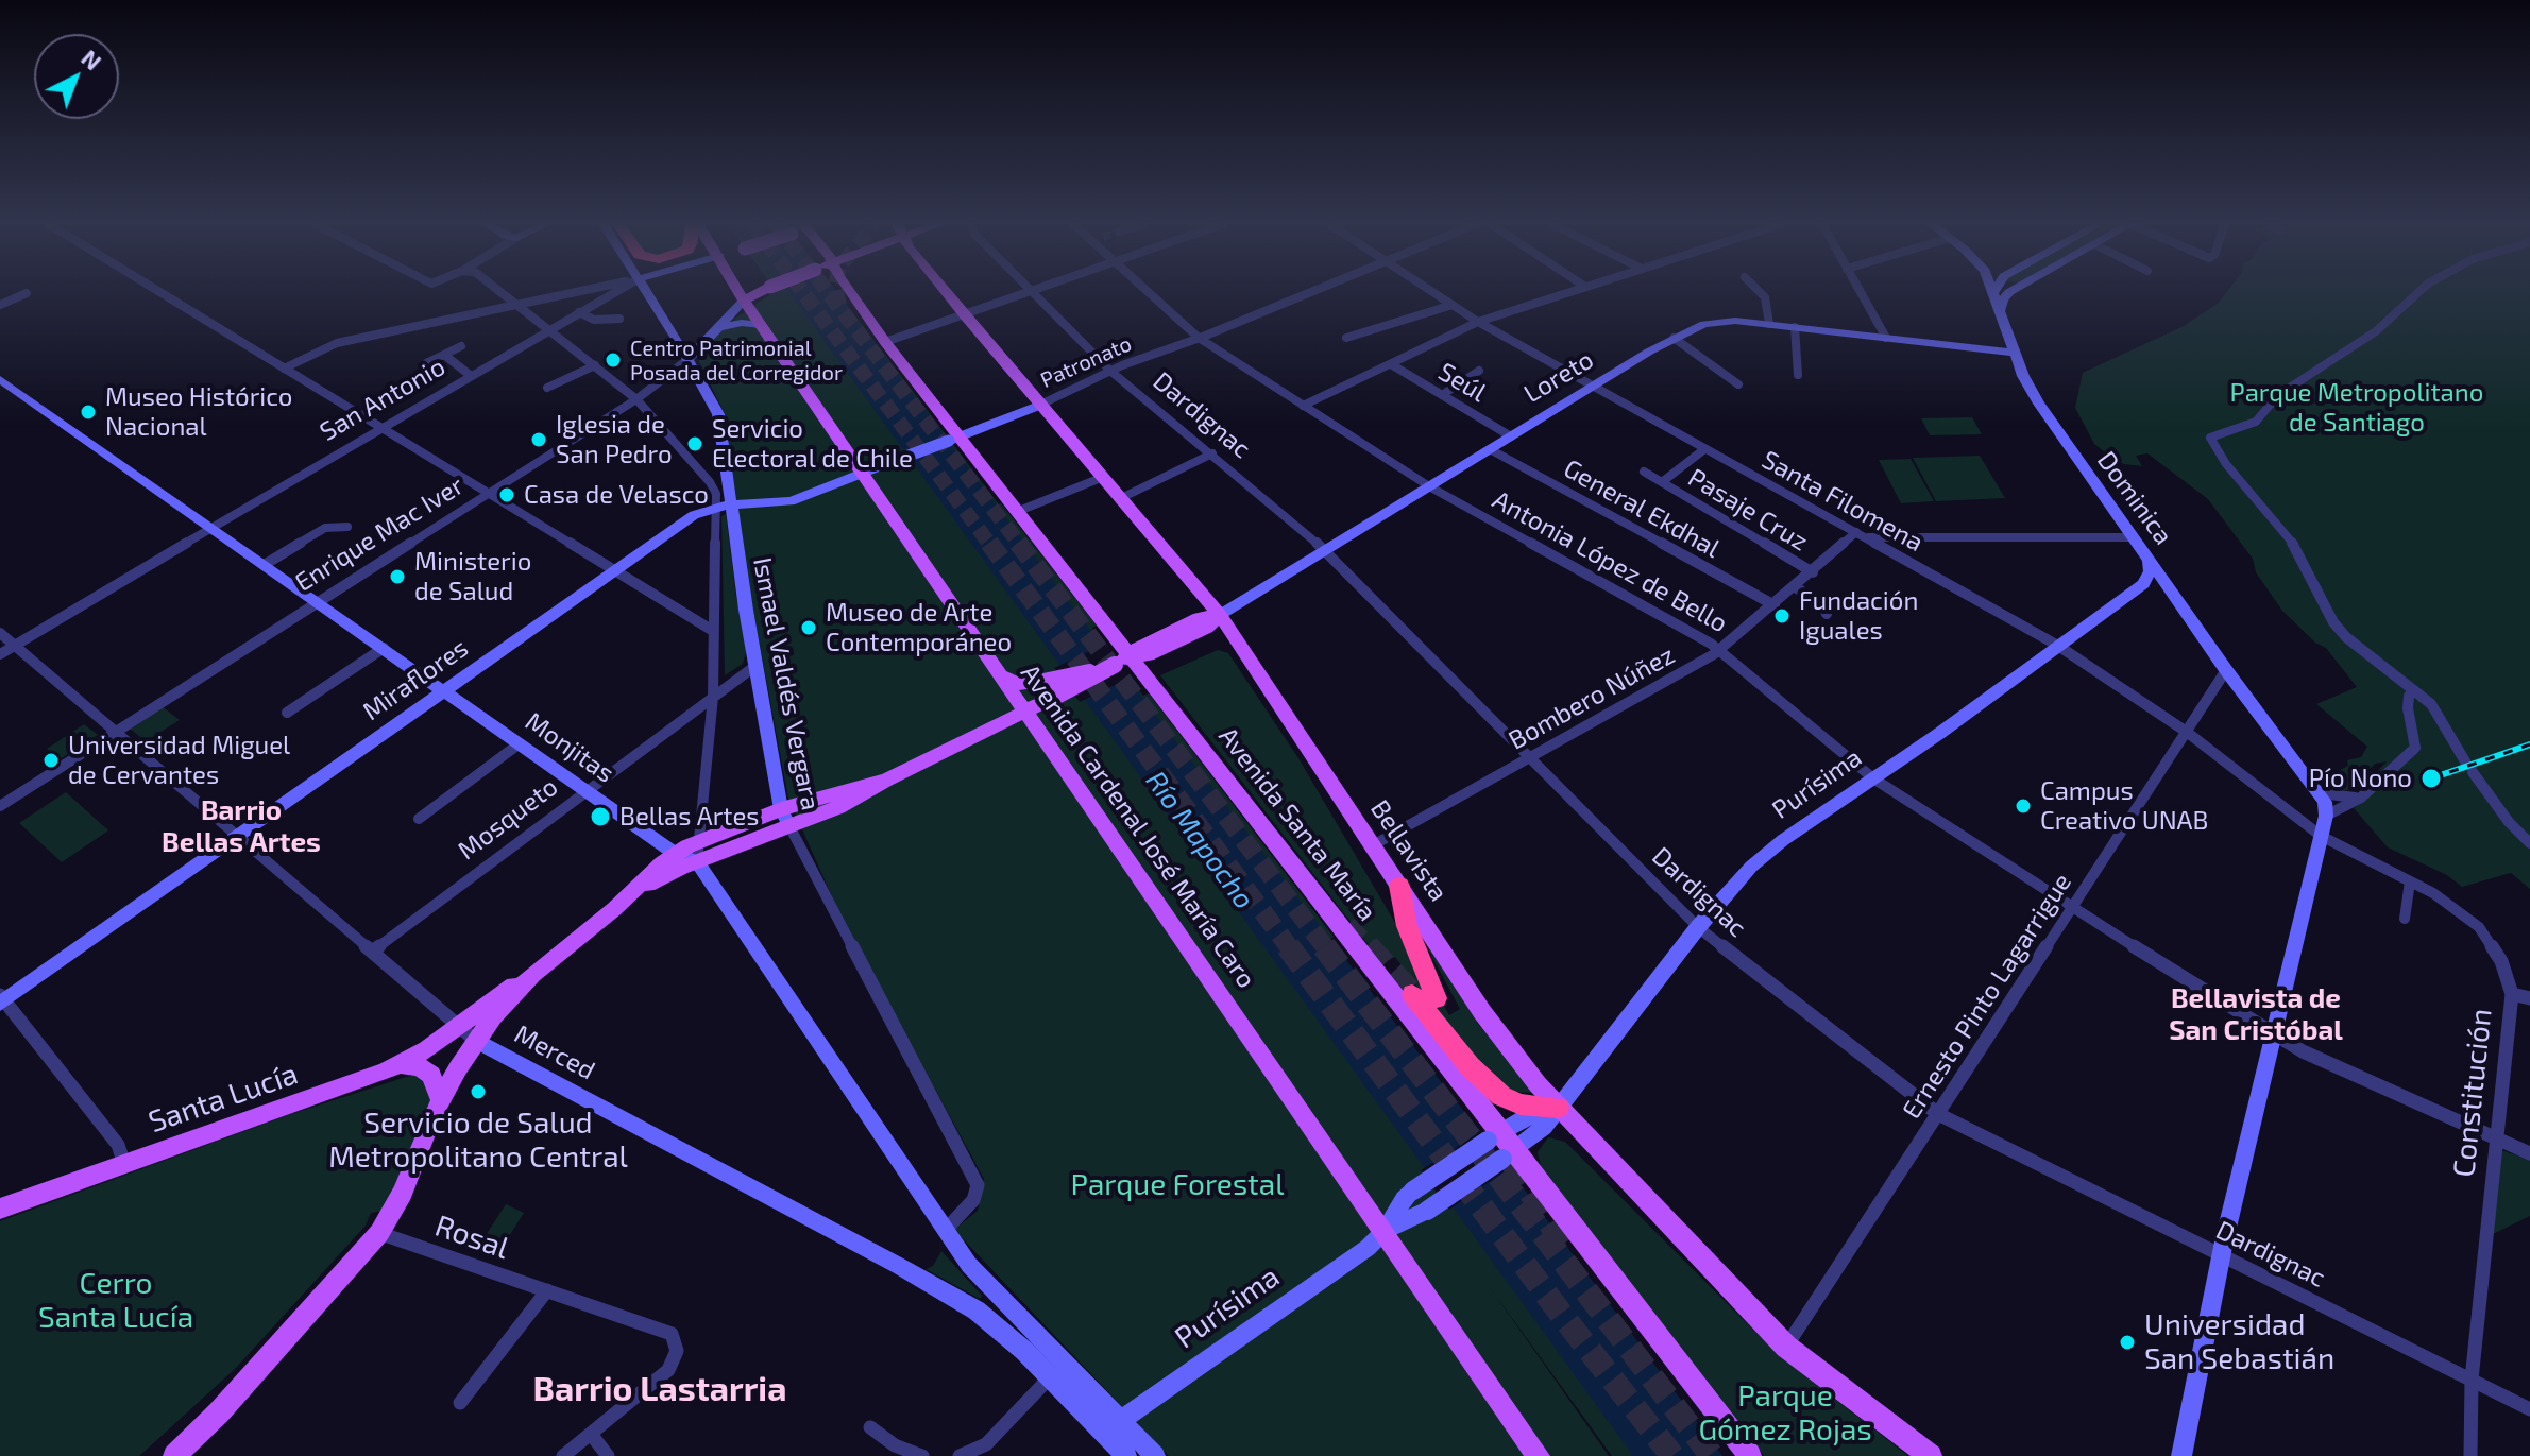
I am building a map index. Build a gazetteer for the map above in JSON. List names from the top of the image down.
{
  "streets": {
    "main road": [
      "Patronato",
      "Loreto",
      "Dominica",
      "Enrique Mac Iver",
      "Miraflores",
      "Ismael Valdés Vergara",
      "Monjitas",
      "Purísima",
      "Avenida Santa María",
      "Avenida Cardenal José María Caro",
      "Bellavista",
      "Merced",
      "Santa Lucía"
    ],
    "street": [
      "Seúl",
      "San Antonio",
      "Dardignac",
      "Santa Filomena",
      "General Ekdhal",
      "Pasaje Cruz",
      "Antonia López de Bello",
      "Bombero Núñez",
      "Mosqueto",
      "Ernesto Pinto Lagarrigue",
      "Constitución",
      "Rosal"
    ]
  },
  "crossings": [
    ["Patronato", "Dardignac"],
    ["Patronato", "Antonia López de Bello"],
    ["Patronato", "Miraflores"],
    ["Patronato", "Avenida Santa María"],
    ["Patronato", "Bellavista"],
    ["Loreto", "Seúl"],
    ["Loreto", "Dardignac"],
    ["Loreto", "Dominica"],
    ["Loreto", "Santa Filomena"],
    ["Loreto", "General Ekdhal"],
    ["Loreto", "Antonia López de Bello"],
    ["Loreto", "Avenida Santa María"],
    ["Loreto", "Bellavista"],
    ["San Antonio", "Monjitas"],
    ["San Antonio", "Merced"],
    ["Dardignac", "Bombero Núñez"],
    ["Dardignac", "Purísima"],
    ["Dardignac", "Ernesto Pinto Lagarrigue"],
    ["Dardignac", "Constitución"],
    ["Dominica", "Ernesto Pinto Lagarrigue"],
    ["Santa Filomena", "Pasaje Cruz"],
    ["Santa Filomena", "Bombero Núñez"],
    ["Santa Filomena", "Purísima"],
    ["Santa Filomena", "Ernesto Pinto Lagarrigue"],
    ["Santa Filomena", "Constitución"],
    ["General Ekdhal", "Bombero Núñez"],
    ["Pasaje Cruz", "Bombero Núñez"],
    ["Enrique Mac Iver", "Ismael Valdés Vergara"],
    ["Enrique Mac Iver", "Monjitas"],
    ["Enrique Mac Iver", "Avenida Cardenal José María Caro"],
    ["Enrique Mac Iver", "Merced"],
    ["Antonia López de Bello", "Bombero Núñez"],
    ["Antonia López de Bello", "Purísima"],
    ["Antonia López de Bello", "Ernesto Pinto Lagarrigue"],
    ["Antonia López de Bello", "Constitución"],
    ["Miraflores", "Ismael Valdés Vergara"],
    ["Miraflores", "Monjitas"],
    ["Miraflores", "Avenida Cardenal José María Caro"],
    ["Miraflores", "Merced"],
    ["Ismael Valdés Vergara", "Mosqueto"],
    ["Bombero Núñez", "Bellavista"],
    ["Monjitas", "Mosqueto"],
    ["Purísima", "Avenida Santa María"],
    ["Purísima", "Avenida Cardenal José María Caro"],
    ["Purísima", "Bellavista"],
    ["Purísima", "Merced"],
    ["Mosqueto", "Merced"],
    ["Bellavista", "Ernesto Pinto Lagarrigue"],
    ["Merced", "Santa Lucía"]
  ],
  "districts": ["Barrio Bellas Artes", "Bellavista de San Cristóbal", "Barrio Lastarria"],
  "water": ["Río Mapocho"],
  "parks": [
    "Parque Metropolitano de Santiago",
    "Parque Forestal",
    "Cerro Santa Lucía",
    "Parque Gómez Rojas"
  ],
  "places": [
    "Centro Patrimonial Posada del Corregidor",
    "Museo Histórico Nacional",
    "Iglesia de San Pedro",
    "Servicio Electoral de Chile",
    "Casa de Velasco",
    "Ministerio de Salud",
    "Fundación Iguales",
    "Museo de Arte Contemporáneo",
    "Universidad Miguel de Cervantes",
    "Pío Nono",
    "Campus Creativo UNAB",
    "Bellas Artes",
    "Servicio de Salud Metropolitano Central",
    "Universidad San Sebastián"
  ],
  "north": "top right"
}
